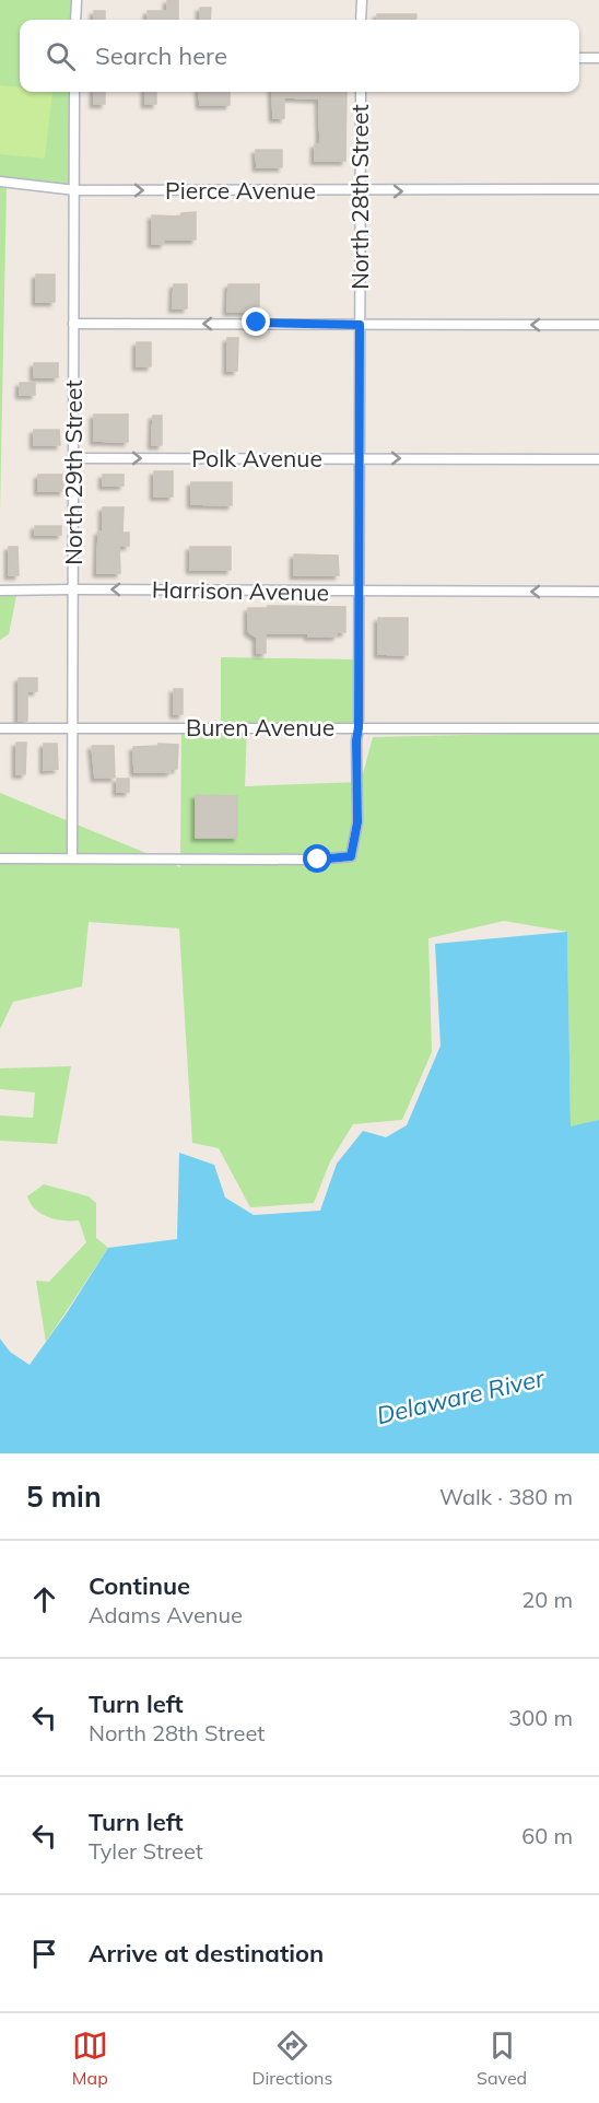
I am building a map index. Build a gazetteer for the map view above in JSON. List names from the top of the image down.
{
  "streets": {
    "street": [
      "Pierce Avenue",
      "North 28th Street",
      "Polk Avenue",
      "North 29th Street",
      "Harrison Avenue",
      "Buren Avenue"
    ]
  },
  "crossings": [
    ["Pierce Avenue", "North 28th Street"],
    ["Pierce Avenue", "North 29th Street"],
    ["North 28th Street", "Polk Avenue"],
    ["North 28th Street", "North 29th Street"],
    ["North 28th Street", "Harrison Avenue"],
    ["North 28th Street", "Buren Avenue"],
    ["Polk Avenue", "North 29th Street"],
    ["North 29th Street", "Harrison Avenue"],
    ["North 29th Street", "Buren Avenue"]
  ],
  "one_way": ["Pierce Avenue", "Polk Avenue", "Harrison Avenue"],
  "water": ["Delaware River"],
  "page": {
    "search": "Search here",
    "heading": ["5 min", "Walk · 380 m"],
    "list": [
      ["Continue", "Adams Avenue", "20 m"],
      ["Turn left", "North 28th Street", "300 m"],
      ["Turn left", "Tyler Street", "60 m"],
      "Arrive at destination"
    ],
    "nav": ["Map", "Directions", "Saved"]
  }
}
